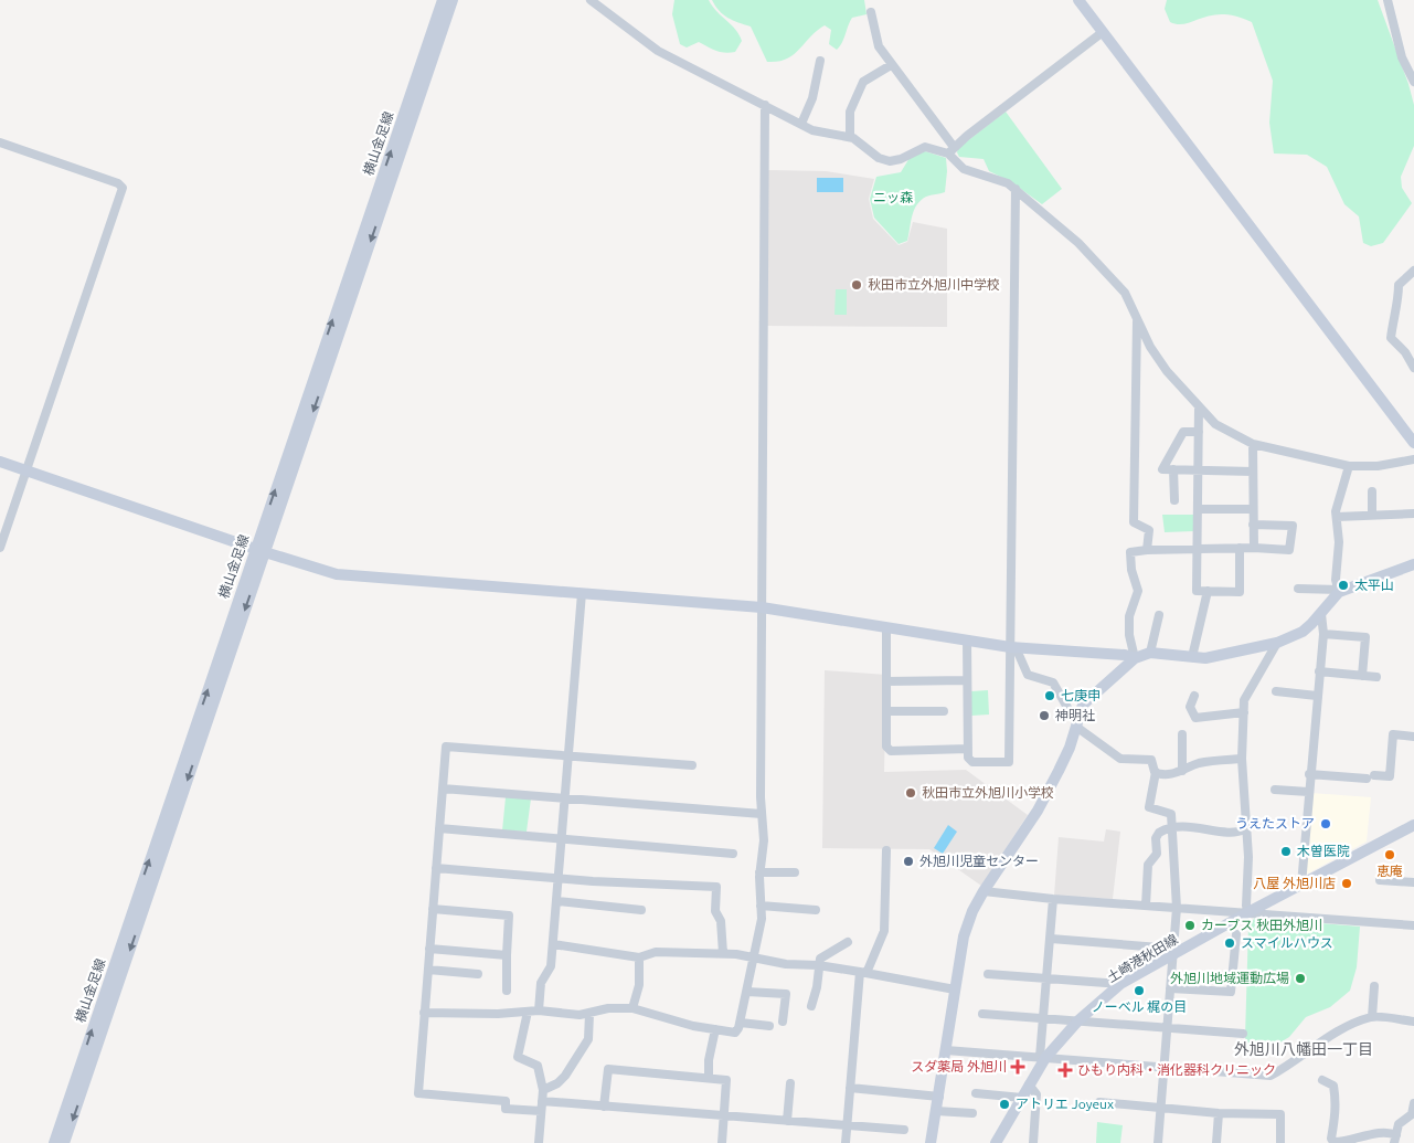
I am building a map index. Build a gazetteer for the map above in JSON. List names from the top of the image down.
{
  "streets": {
    "street": ["横山金足線", "土崎港秋田線"]
  },
  "districts": ["外旭川八幡田一丁目"],
  "parks": ["ニッ森"],
  "places": {
    "other": [
      "秋田市立外旭川中学校",
      "太平山",
      "七庚申",
      "神明社",
      "秋田市立外旭川小学校",
      "うえたストア",
      "木曽医院",
      "恵庵",
      "外旭川児童センター",
      "八屋 外旭川店",
      "カーブス 秋田外旭川",
      "スマイルハウス",
      "外旭川地域運動広場",
      "ノーベル 梶の目",
      "アトリエ Joyeux"
    ],
    "health": ["スダ薬局 外旭川", "ひもり内科・消化器科クリニック"]
  }
}
